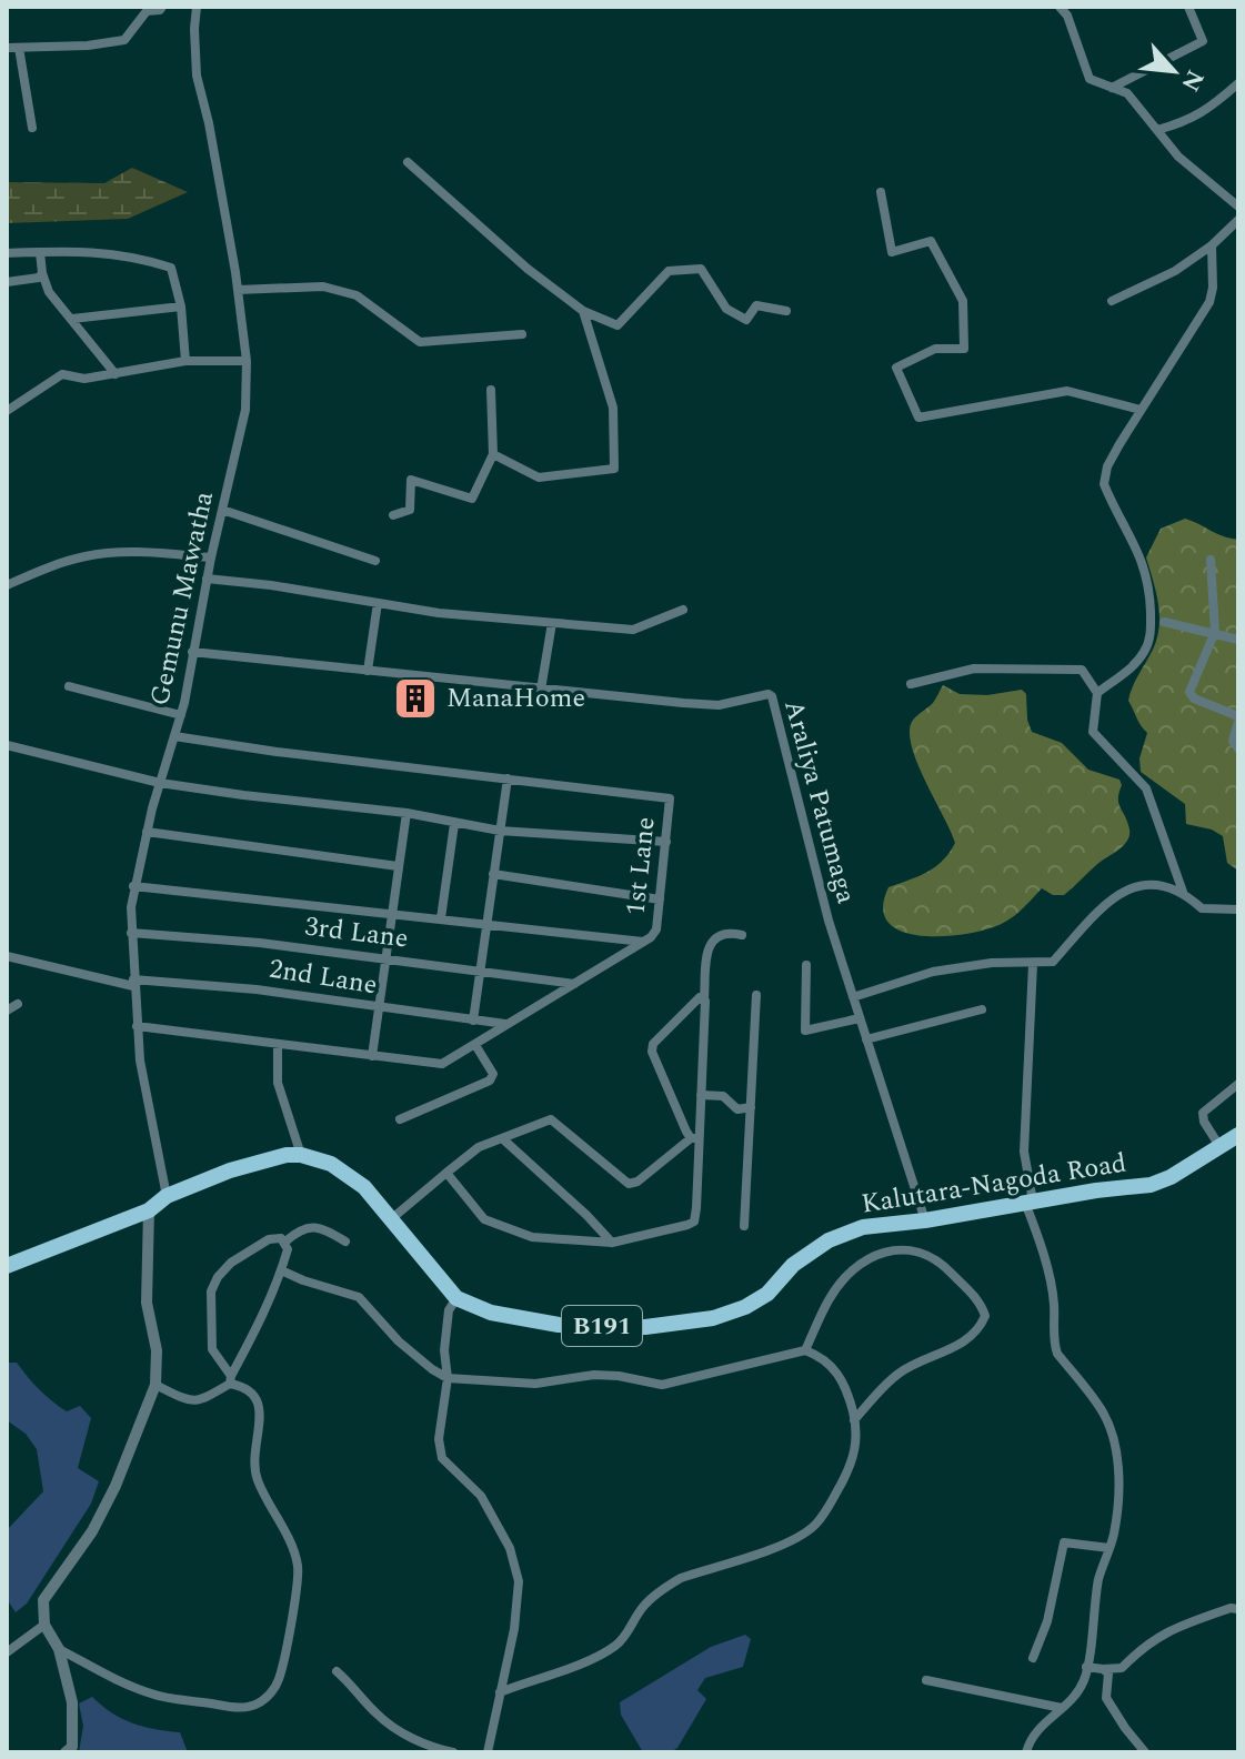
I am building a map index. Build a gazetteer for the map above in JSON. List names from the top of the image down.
{
  "streets": {
    "main road": ["Kalutara-Nagoda Road", "B191"],
    "street": [
      "Gemunu Mawatha",
      "Araliya Patumaga",
      "1st Lane",
      "3rd Lane",
      "2nd Lane"
    ]
  },
  "crossings": [
    ["Gemunu Mawatha", "Araliya Patumaga"],
    ["Gemunu Mawatha", "1st Lane"],
    ["Gemunu Mawatha", "3rd Lane"],
    ["Gemunu Mawatha", "2nd Lane"],
    ["Araliya Patumaga", "Kalutara-Nagoda Road"],
    ["1st Lane", "3rd Lane"],
    ["1st Lane", "2nd Lane"]
  ],
  "places": {
    "building": ["ManaHome"]
  },
  "north": "bottom right"
}
